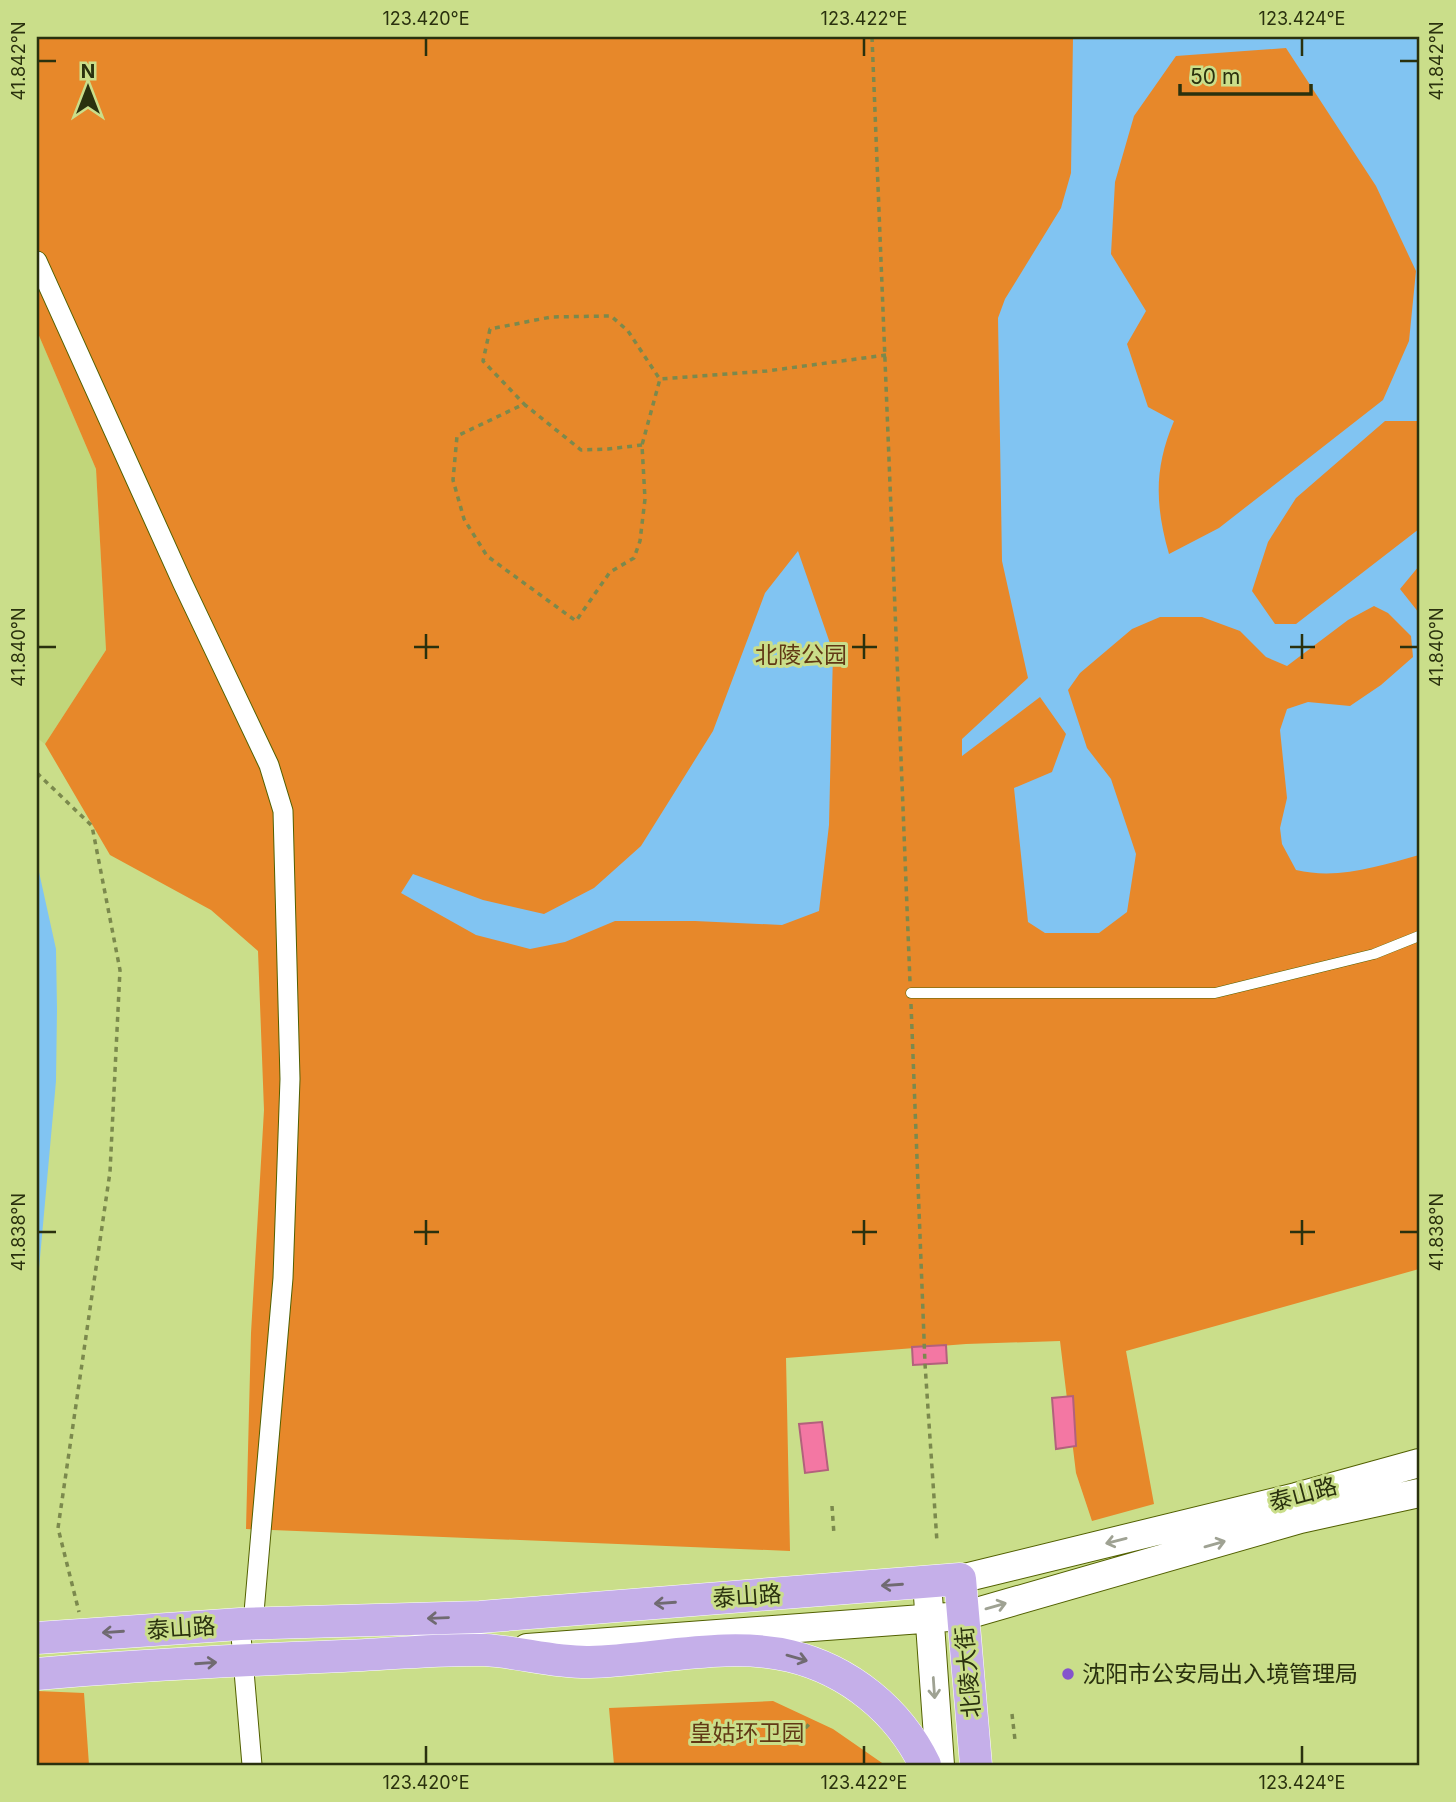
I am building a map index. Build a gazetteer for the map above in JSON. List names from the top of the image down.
{
  "streets": {
    "main road": ["泰山路", "北陵大街"]
  },
  "crossings": [
    ["泰山路", "北陵大街"]
  ],
  "parks": ["北陵公园", "皇姑环卫园"],
  "places": ["沈阳市公安局出入境管理局"],
  "scale_bar": "50 m",
  "north": "top",
  "coordinates": [
    "123.420°E",
    "123.422°E",
    "123.424°E",
    "41.842°N",
    "41.840°N",
    "41.838°N"
  ]
}
